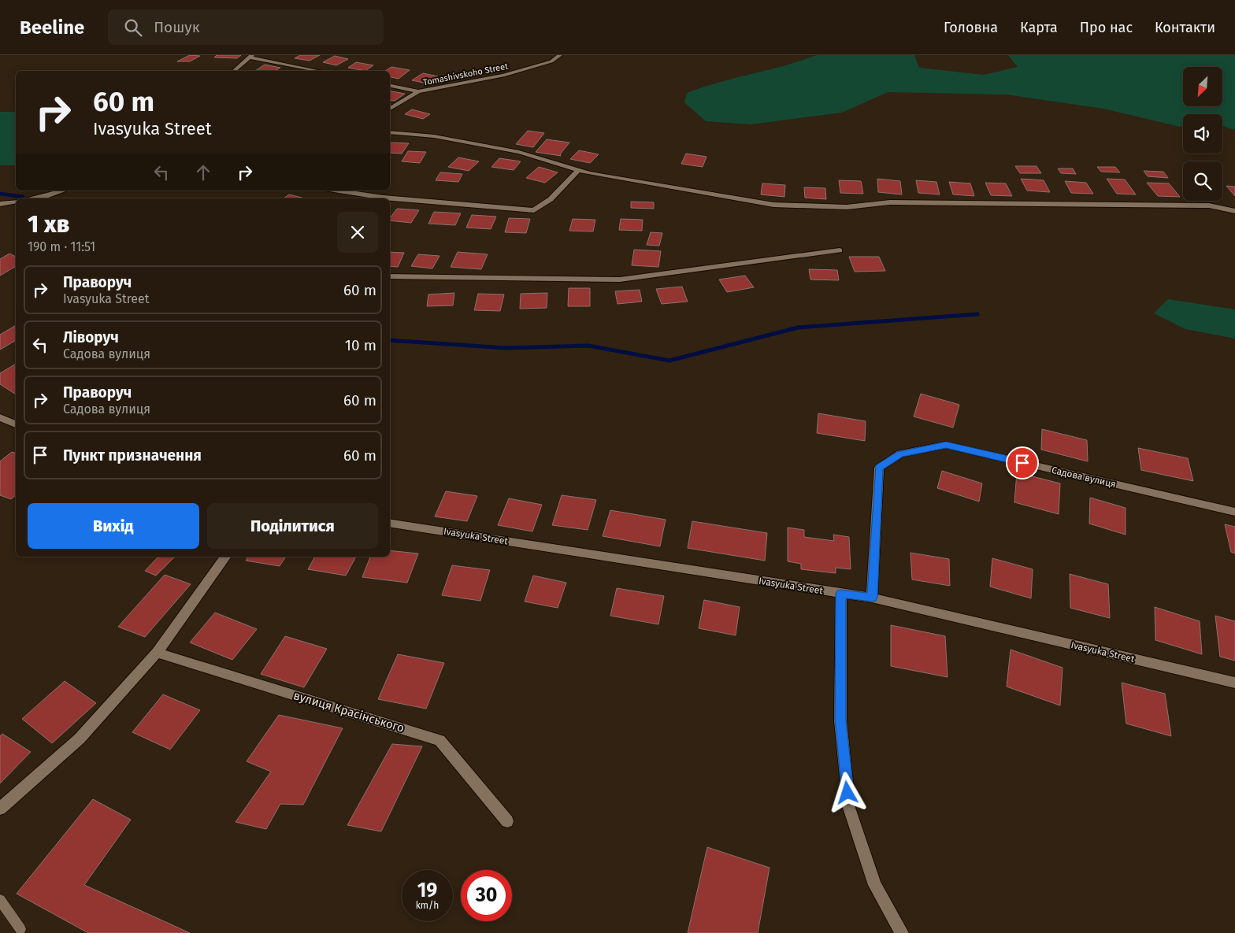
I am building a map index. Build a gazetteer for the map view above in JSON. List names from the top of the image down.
{
  "streets": {
    "street": [
      "Tomashivskoho Street",
      "Садова вулиця",
      "Ivasyuka Street",
      "вулиця Красінського"
    ]
  },
  "crossings": [
    ["Садова вулиця", "Ivasyuka Street"]
  ],
  "north": "bottom left",
  "page": {
    "header": "Beeline",
    "search": "Пошук",
    "nav": [
      "Головна",
      "Карта",
      "Про нас",
      "Контакти"
    ],
    "turn": ["60 m", "Ivasyuka Street"],
    "heading": ["1 хв", "190 m · 11:51"],
    "list": [
      {
        "name": "Праворуч",
        "note": "Ivasyuka Street",
        "value": "60 m"
      },
      {
        "name": "Ліворуч",
        "note": "Садова вулиця",
        "value": "10 m"
      },
      {
        "name": "Праворуч",
        "note": "Садова вулиця",
        "value": "60 m"
      },
      {
        "name": "Пункт призначення",
        "value": "60 m"
      }
    ],
    "buttons": ["Вихід", "Поділитися"],
    "speed": "19 km/h",
    "limit": "30"
  }
}
